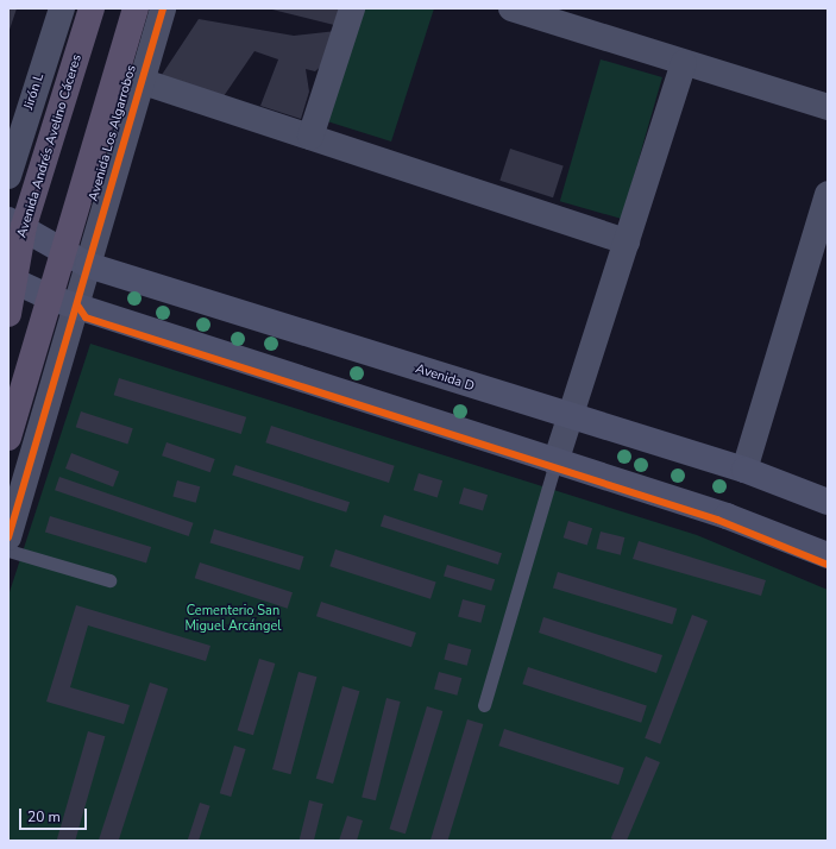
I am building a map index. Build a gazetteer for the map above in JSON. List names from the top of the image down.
{
  "streets": {
    "highway": ["Avenida Andrés Avelino Cáceres"],
    "main road": ["Avenida D"],
    "street": ["Jirón L", "Avenida Los Algarrobos"]
  },
  "crossings": [
    ["Avenida Los Algarrobos", "Avenida D"],
    ["Avenida Andrés Avelino Cáceres", "Avenida D"]
  ],
  "parks": ["Cementerio San Miguel Arcángel"],
  "scale_bar": "20 m"
}
